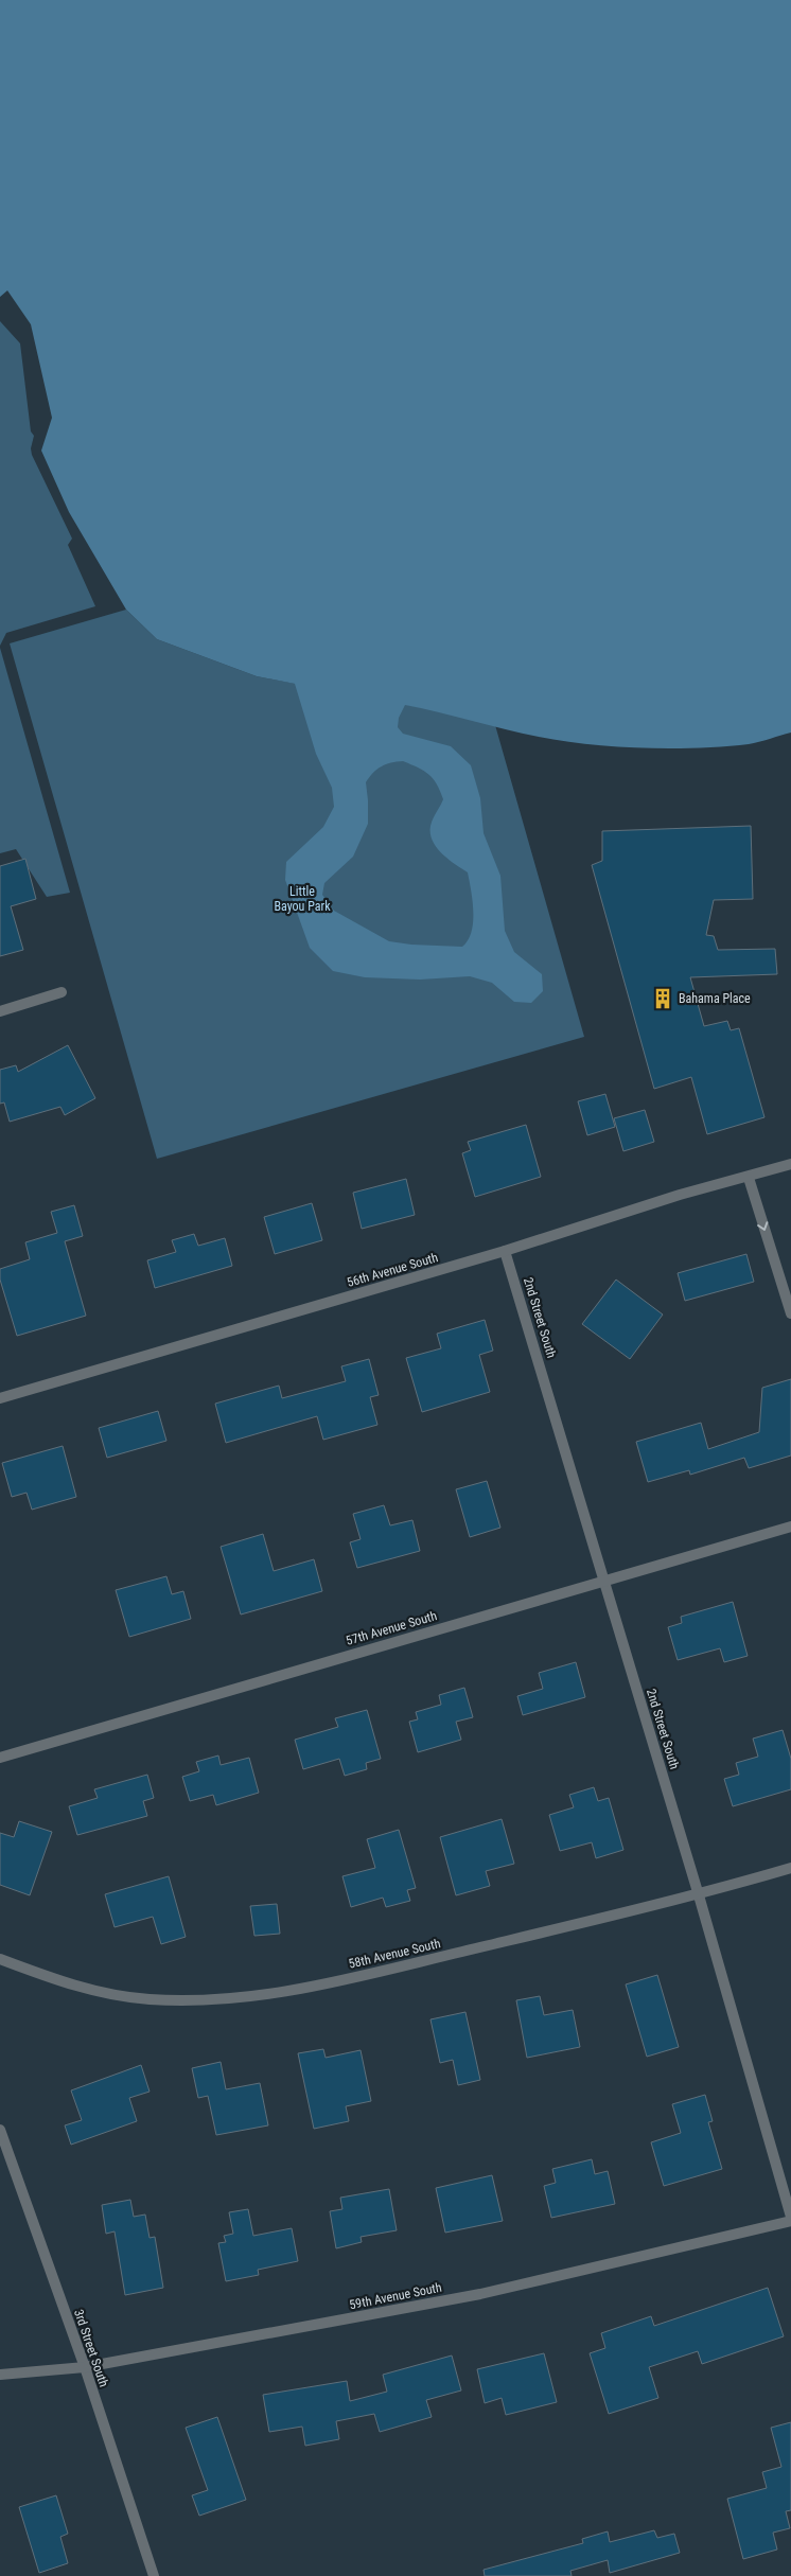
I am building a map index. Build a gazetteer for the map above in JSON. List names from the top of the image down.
{
  "streets": {
    "street": [
      "56th Avenue South",
      "2nd Street South",
      "57th Avenue South",
      "58th Avenue South",
      "59th Avenue South",
      "3rd Street South"
    ]
  },
  "crossings": [
    ["56th Avenue South", "2nd Street South"],
    ["2nd Street South", "57th Avenue South"],
    ["2nd Street South", "58th Avenue South"],
    ["59th Avenue South", "3rd Street South"]
  ],
  "parks": ["Little Bayou Park"],
  "places": {
    "building": ["Bahama Place"]
  }
}
